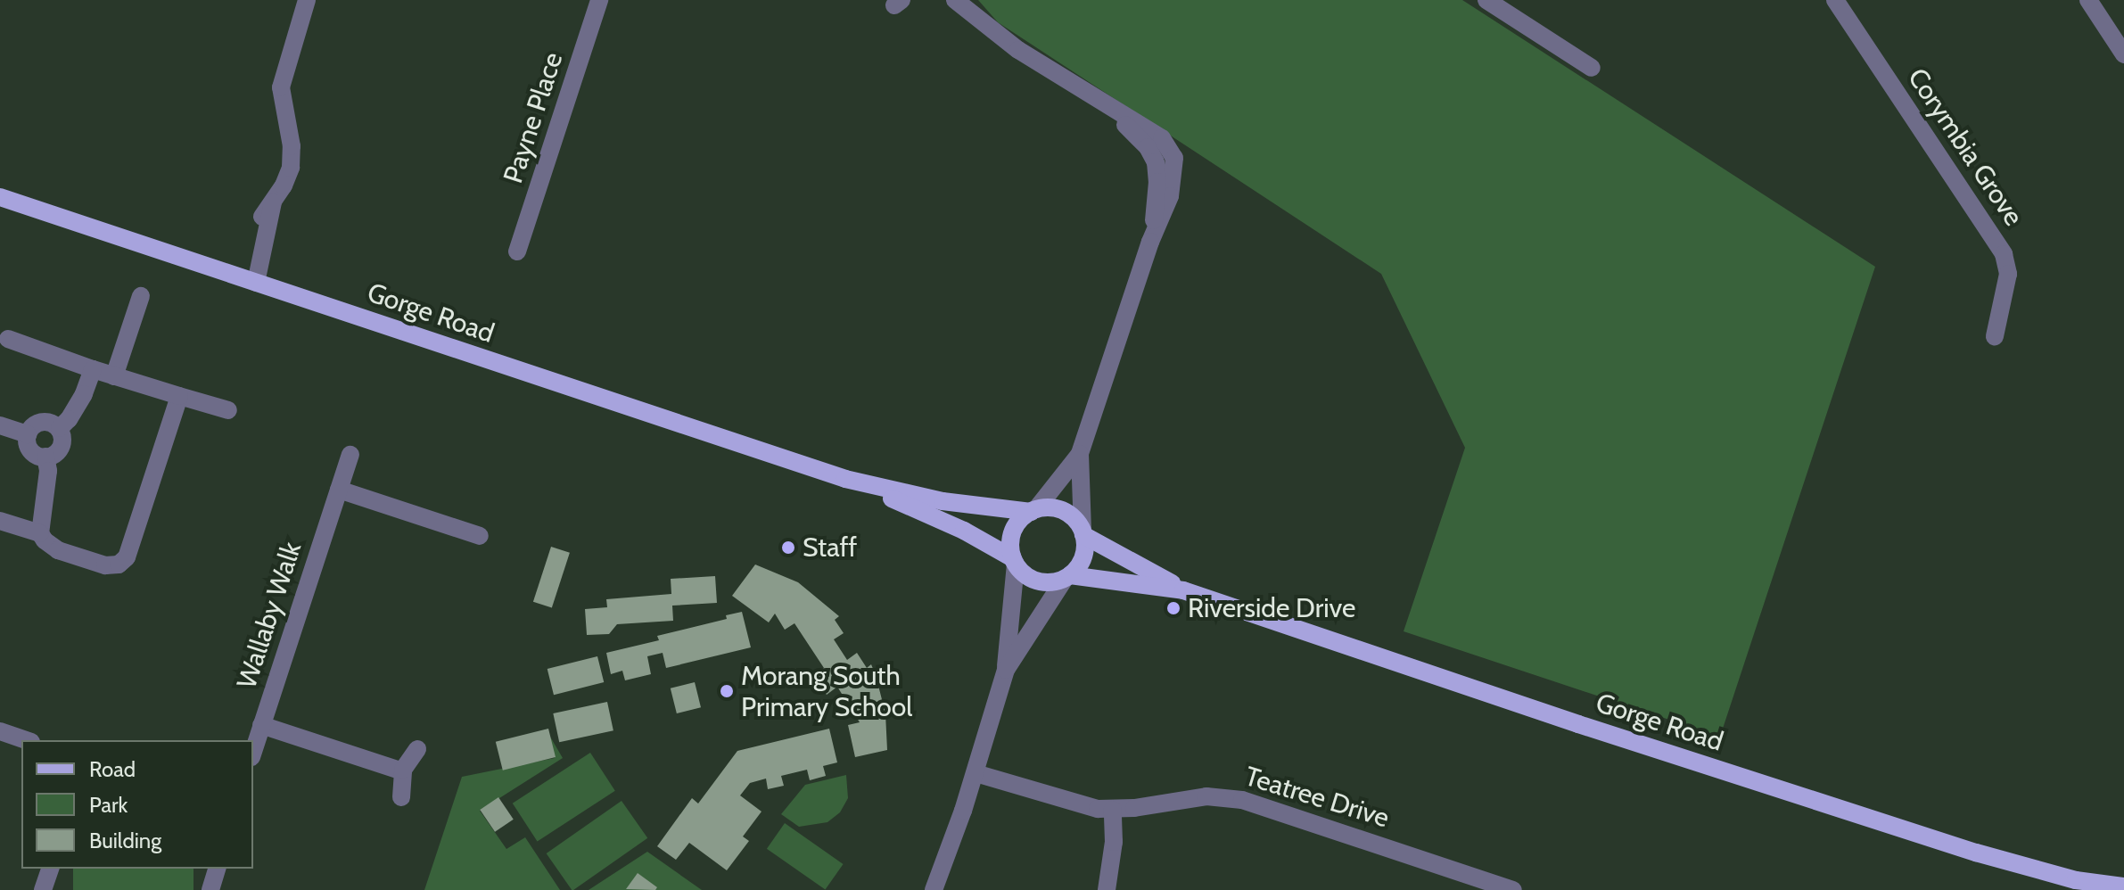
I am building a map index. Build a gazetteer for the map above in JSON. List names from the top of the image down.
{
  "streets": {
    "main road": ["Gorge Road"],
    "street": [
      "Payne Place",
      "Corymbia Grove",
      "Wallaby Walk",
      "Teatree Drive"
    ]
  },
  "places": ["Staff", "Riverside Drive", "Morang South Primary School"],
  "legend": ["Road", "Park", "Building"]
}
